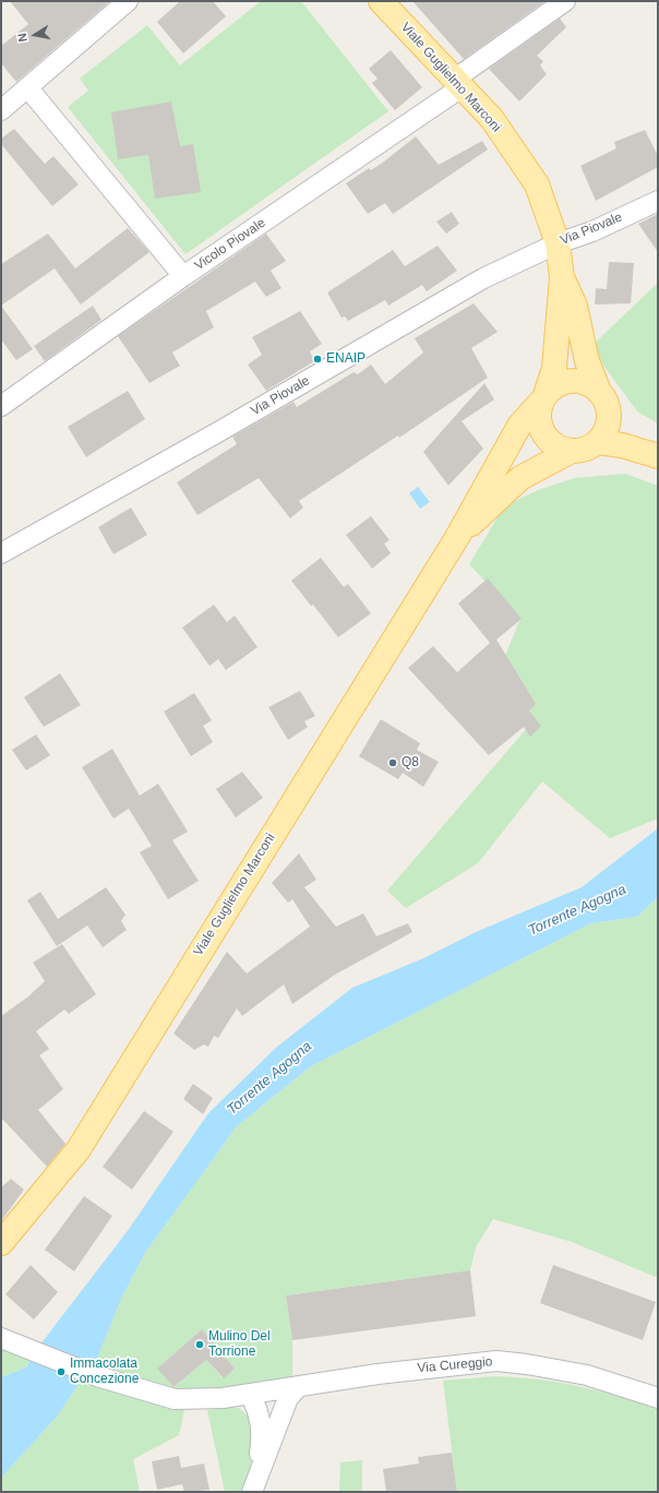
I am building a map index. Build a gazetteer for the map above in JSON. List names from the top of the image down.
{
  "streets": {
    "main road": ["Viale Guglielmo Marconi"],
    "street": ["Via Piovale", "Vicolo Piovale", "Via Cureggio"]
  },
  "crossings": [
    ["Viale Guglielmo Marconi", "Via Piovale"],
    ["Viale Guglielmo Marconi", "Vicolo Piovale"]
  ],
  "water": ["Torrente Agogna"],
  "places": [
    "ENAIP",
    "Q8",
    "Mulino Del Torrione",
    "Immacolata Concezione"
  ],
  "north": "left"
}
